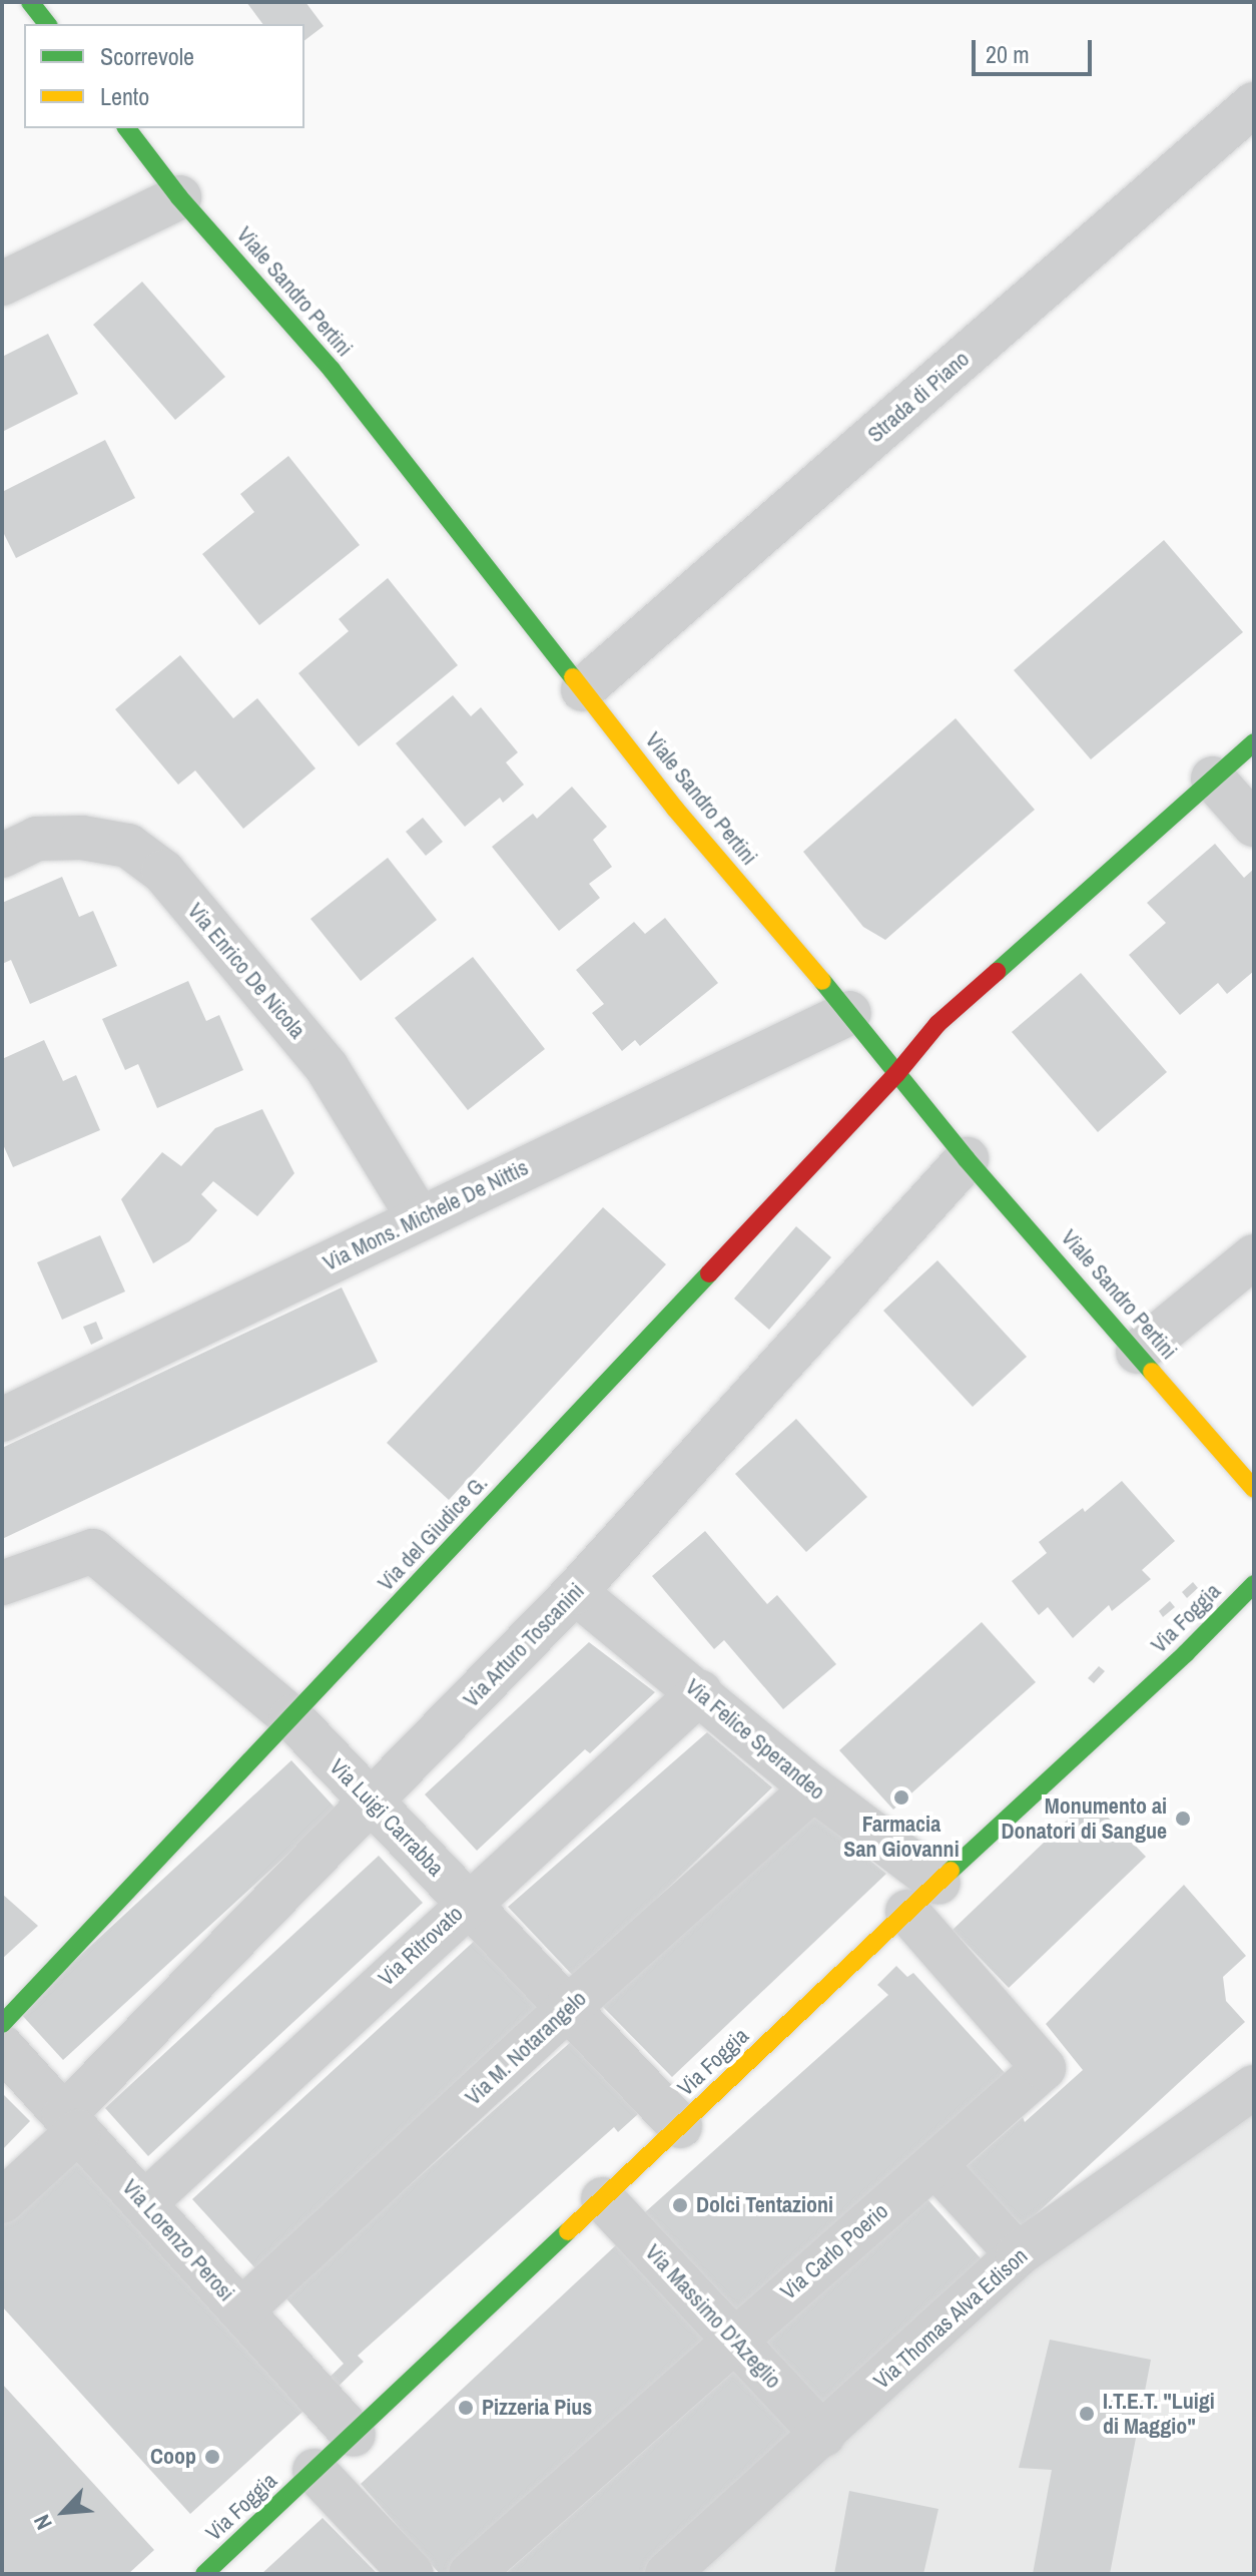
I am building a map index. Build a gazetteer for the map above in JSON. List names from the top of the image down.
{
  "streets": {
    "street": [
      "Viale Sandro Pertini",
      "Strada di Piano",
      "Via Enrico De Nicola",
      "Via Mons. Michele De Nittis",
      "Via del Giudice G.",
      "Via Foggia",
      "Via Arturo Toscanini",
      "Via Felice Sperandeo",
      "Via Luigi Carrabba",
      "Via Ritrovato",
      "Via M. Notarangelo",
      "Via Lorenzo Perosi",
      "Via Carlo Poerio",
      "Via Massimo D'Azeglio",
      "Via Thomas Alva Edison"
    ]
  },
  "crossings": [
    ["Viale Sandro Pertini", "Strada di Piano"],
    ["Viale Sandro Pertini", "Via Mons. Michele De Nittis"],
    ["Viale Sandro Pertini", "Via del Giudice G."],
    ["Viale Sandro Pertini", "Via Arturo Toscanini"],
    ["Via Enrico De Nicola", "Via Mons. Michele De Nittis"],
    ["Via del Giudice G.", "Via Luigi Carrabba"],
    ["Via Foggia", "Via Felice Sperandeo"],
    ["Via Foggia", "Via Luigi Carrabba"],
    ["Via Foggia", "Via Lorenzo Perosi"],
    ["Via Foggia", "Via Carlo Poerio"],
    ["Via Foggia", "Via Massimo D'Azeglio"],
    ["Via Arturo Toscanini", "Via Felice Sperandeo"],
    ["Via Arturo Toscanini", "Via Luigi Carrabba"],
    ["Via Arturo Toscanini", "Via Lorenzo Perosi"],
    ["Via Felice Sperandeo", "Via Ritrovato"],
    ["Via Felice Sperandeo", "Via M. Notarangelo"],
    ["Via Felice Sperandeo", "Via Carlo Poerio"],
    ["Via Luigi Carrabba", "Via Ritrovato"],
    ["Via Luigi Carrabba", "Via M. Notarangelo"],
    ["Via Ritrovato", "Via Lorenzo Perosi"],
    ["Via M. Notarangelo", "Via Lorenzo Perosi"],
    ["Via Carlo Poerio", "Via Massimo D'Azeglio"],
    ["Via Massimo D'Azeglio", "Via Thomas Alva Edison"]
  ],
  "places": [
    "Farmacia San Giovanni",
    "Monumento ai Donatori di Sangue",
    "Dolci Tentazioni",
    "Pizzeria Pius",
    "I.T.E.T. \"Luigi di Maggio\"",
    "Coop"
  ],
  "legend": ["Scorrevole", "Lento"],
  "scale_bar": "20 m",
  "north": "bottom left"
}
